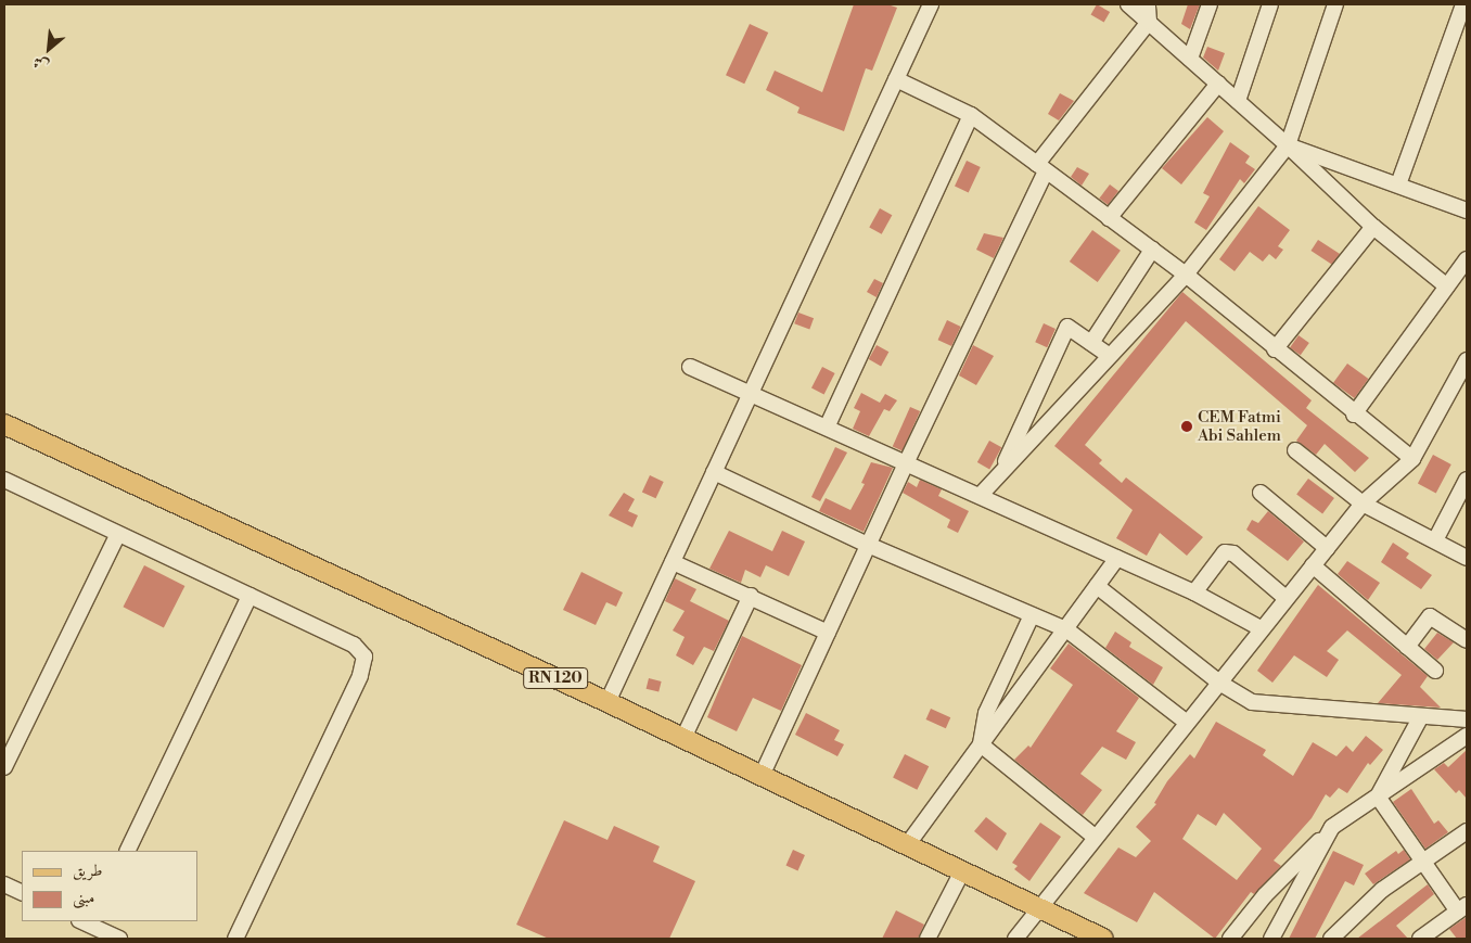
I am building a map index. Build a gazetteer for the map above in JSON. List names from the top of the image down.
{
  "streets": {
    "main road": ["RN 120"]
  },
  "places": ["CEM Fatmi Abi Sahlem"],
  "legend": ["طريق", "مبنى"],
  "north": "bottom left"
}
